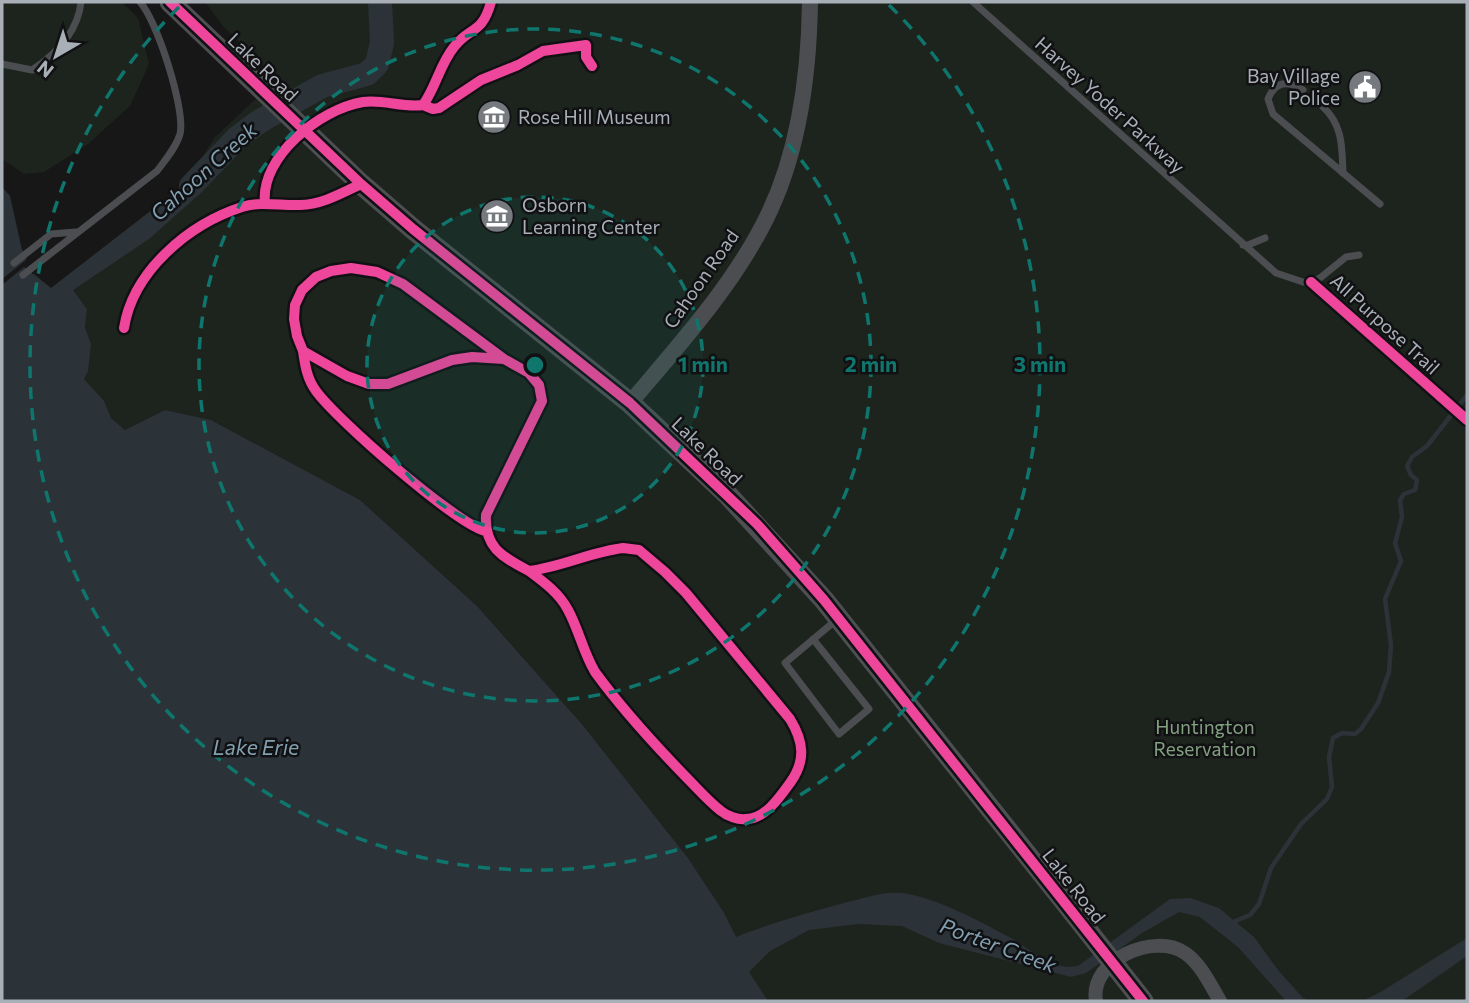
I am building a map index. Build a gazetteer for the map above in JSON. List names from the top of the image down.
{
  "streets": {
    "main road": ["Lake Road"],
    "street": ["Cahoon Road"],
    "lane": ["Harvey Yoder Parkway"],
    "cycle path": ["All Purpose Trail"]
  },
  "crossings": [
    ["Lake Road", "Cahoon Road"]
  ],
  "water": ["Cahoon Creek", "Lake Erie", "Porter Creek"],
  "parks": ["Huntington Reservation"],
  "places": {
    "public building": ["Bay Village Police"],
    "museum": ["Rose Hill Museum", "Osborn Learning Center"]
  },
  "north": "bottom left",
  "rings": ["1 min", "2 min", "3 min"]
}
